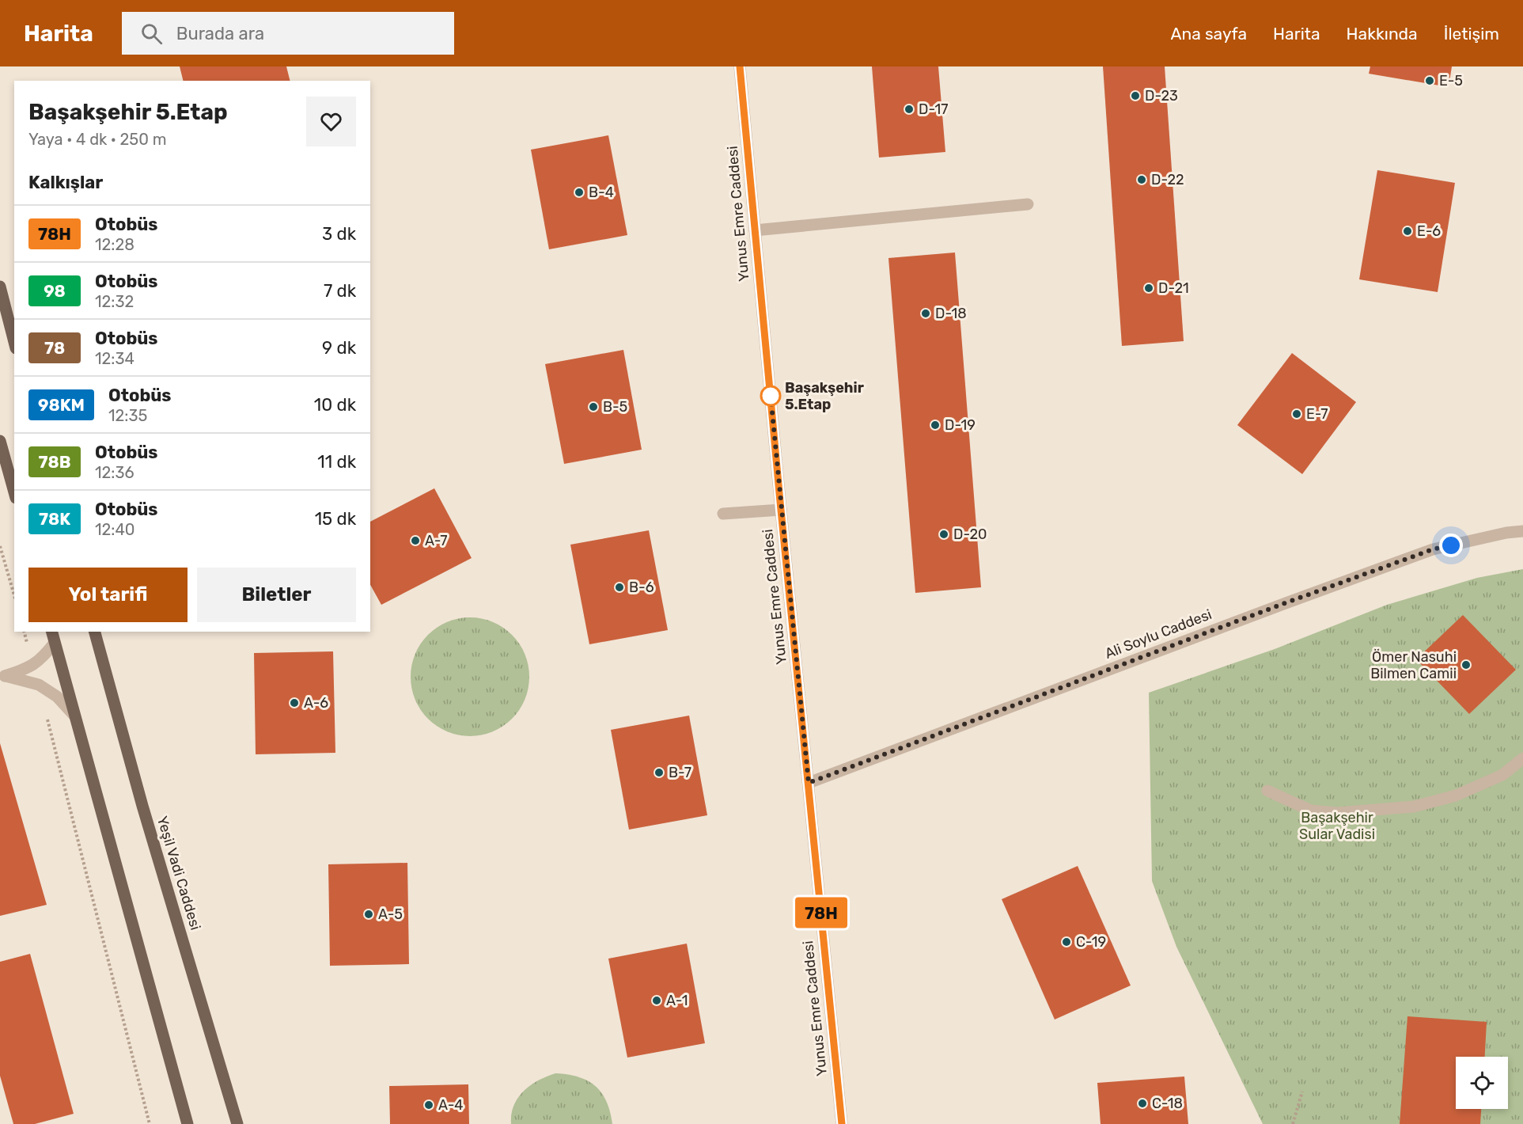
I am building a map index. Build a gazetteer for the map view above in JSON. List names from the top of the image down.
{
  "streets": {
    "main road": ["Yeşil Vadi Caddesi"],
    "street": ["Yunus Emre Caddesi", "Ali Soylu Caddesi"]
  },
  "crossings": [
    ["Yunus Emre Caddesi", "Ali Soylu Caddesi"]
  ],
  "parks": ["Başakşehir Sular Vadisi"],
  "places": [
    "E-5",
    "D-23",
    "D-17",
    "D-22",
    "B-4",
    "E-6",
    "D-21",
    "D-18",
    "Başakşehir 5.Etap",
    "B-5",
    "E-7",
    "D-19",
    "D-20",
    "A-7",
    "B-6",
    "Ömer Nasuhi Bilmen Camii",
    "A-6",
    "B-7",
    "A-5",
    "C-19",
    "A-1",
    "C-18",
    "A-4"
  ],
  "lines": ["bus line 78H"],
  "page": {
    "header": "Harita",
    "search": "Burada ara",
    "nav": [
      "Ana sayfa",
      "Harita",
      "Hakkında",
      "İletişim"
    ],
    "on_map": "78H",
    "heading": [
      ["Başakşehir 5.Etap", "Yaya · 4 dk · 250 m"],
      "Kalkışlar"
    ],
    "list": [
      {
        "mark": "78H",
        "name": "Otobüs",
        "note": "12:28",
        "value": "3 dk"
      },
      {
        "mark": "98",
        "name": "Otobüs",
        "note": "12:32",
        "value": "7 dk"
      },
      {
        "mark": "78",
        "name": "Otobüs",
        "note": "12:34",
        "value": "9 dk"
      },
      {
        "mark": "98KM",
        "name": "Otobüs",
        "note": "12:35",
        "value": "10 dk"
      },
      {
        "mark": "78B",
        "name": "Otobüs",
        "note": "12:36",
        "value": "11 dk"
      },
      {
        "mark": "78K",
        "name": "Otobüs",
        "note": "12:40",
        "value": "15 dk"
      }
    ],
    "buttons": ["Yol tarifi", "Biletler"]
  }
}
